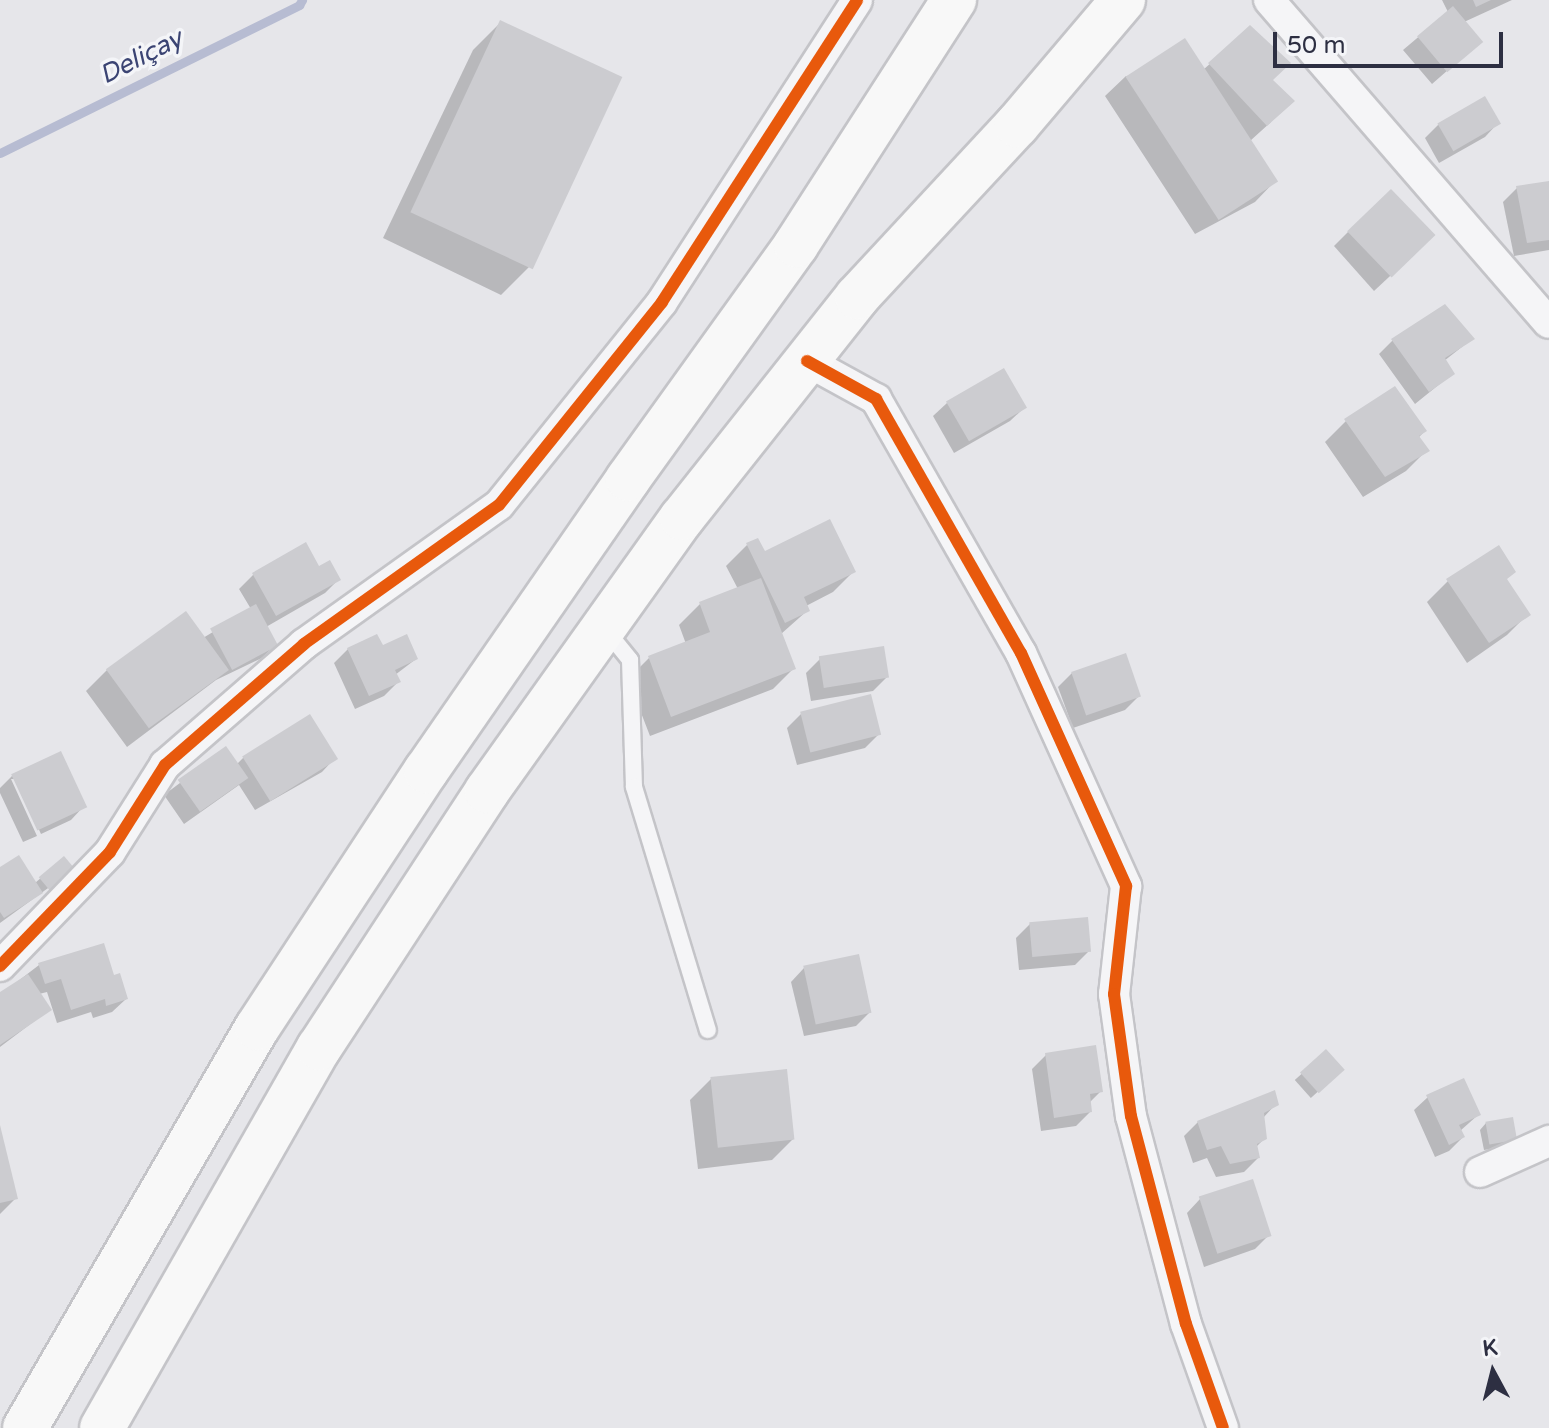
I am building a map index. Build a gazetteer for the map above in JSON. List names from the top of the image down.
{
  "water": ["Deliçay"],
  "scale_bar": "50 m",
  "north": "top"
}
